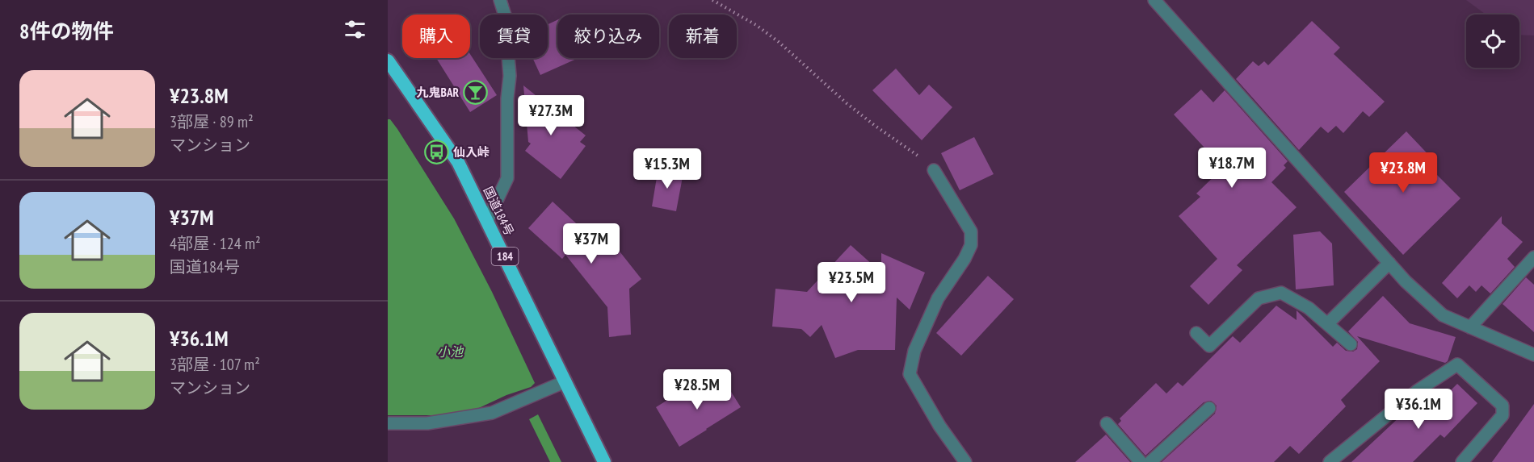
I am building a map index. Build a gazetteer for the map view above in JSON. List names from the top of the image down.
{
  "streets": {
    "highway": ["国道184号", "184"]
  },
  "water": ["小池"],
  "places": {
    "bar": ["九鬼BAR"],
    "bus stop": ["仙入峠"]
  },
  "page": {
    "heading": "8件の物件",
    "chip": [
      "購入",
      "賃貸",
      "絞り込み",
      "新着"
    ],
    "list": [
      {
        "name": "¥23.8M",
        "note": "3部屋 · 89 m² · マンション"
      },
      {
        "name": "¥37M",
        "note": "4部屋 · 124 m² · 国道184号"
      },
      {
        "name": "¥36.1M",
        "note": "3部屋 · 107 m² · マンション"
      }
    ],
    "price": [
      "¥27.3M",
      "¥18.7M",
      "¥15.3M",
      "¥23.8M",
      "¥37M",
      "¥23.5M",
      "¥28.5M",
      "¥36.1M"
    ]
  }
}
